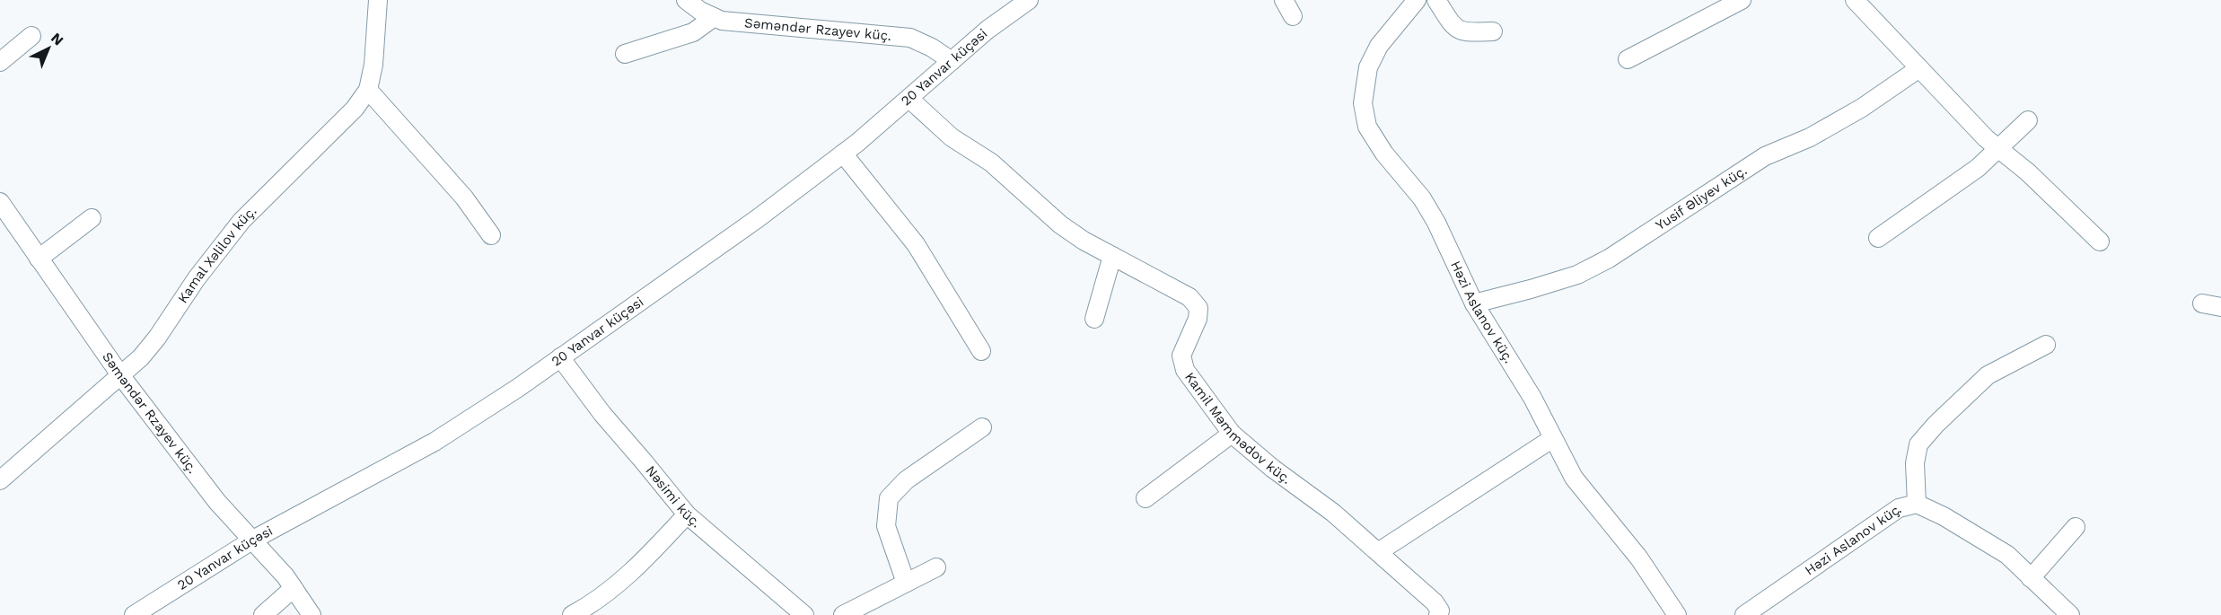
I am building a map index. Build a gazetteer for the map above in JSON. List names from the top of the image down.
{
  "streets": {
    "street": [
      "Səməndər Rzayev küç.",
      "20 Yanvar küçəsi",
      "Yusif Əliyev küç.",
      "Kamal Xəlilov küç.",
      "Həzi Aslanov küç.",
      "Kamil Məmmədov küç.",
      "Nəsimi küç."
    ]
  },
  "crossings": [
    ["Səməndər Rzayev küç.", "20 Yanvar küçəsi"],
    ["Səməndər Rzayev küç.", "Kamal Xəlilov küç."],
    ["20 Yanvar küçəsi", "Kamil Məmmədov küç."],
    ["20 Yanvar küçəsi", "Nəsimi küç."],
    ["Yusif Əliyev küç.", "Həzi Aslanov küç."]
  ],
  "north": "top right"
}
